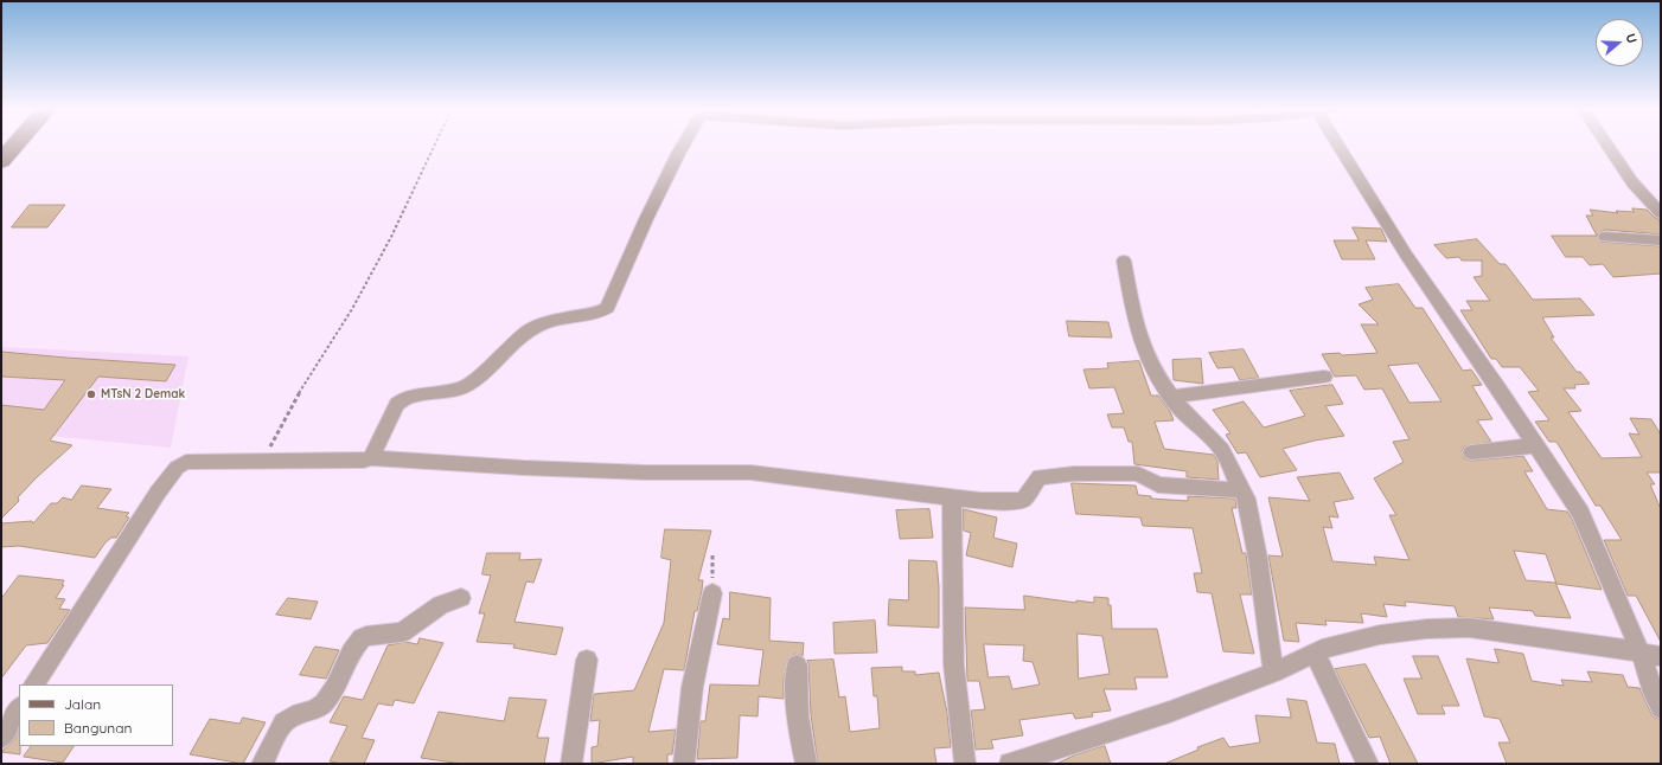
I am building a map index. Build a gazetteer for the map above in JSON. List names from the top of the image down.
{
  "places": ["MTsN 2 Demak"],
  "legend": ["Jalan", "Bangunan"],
  "north": "right"
}
